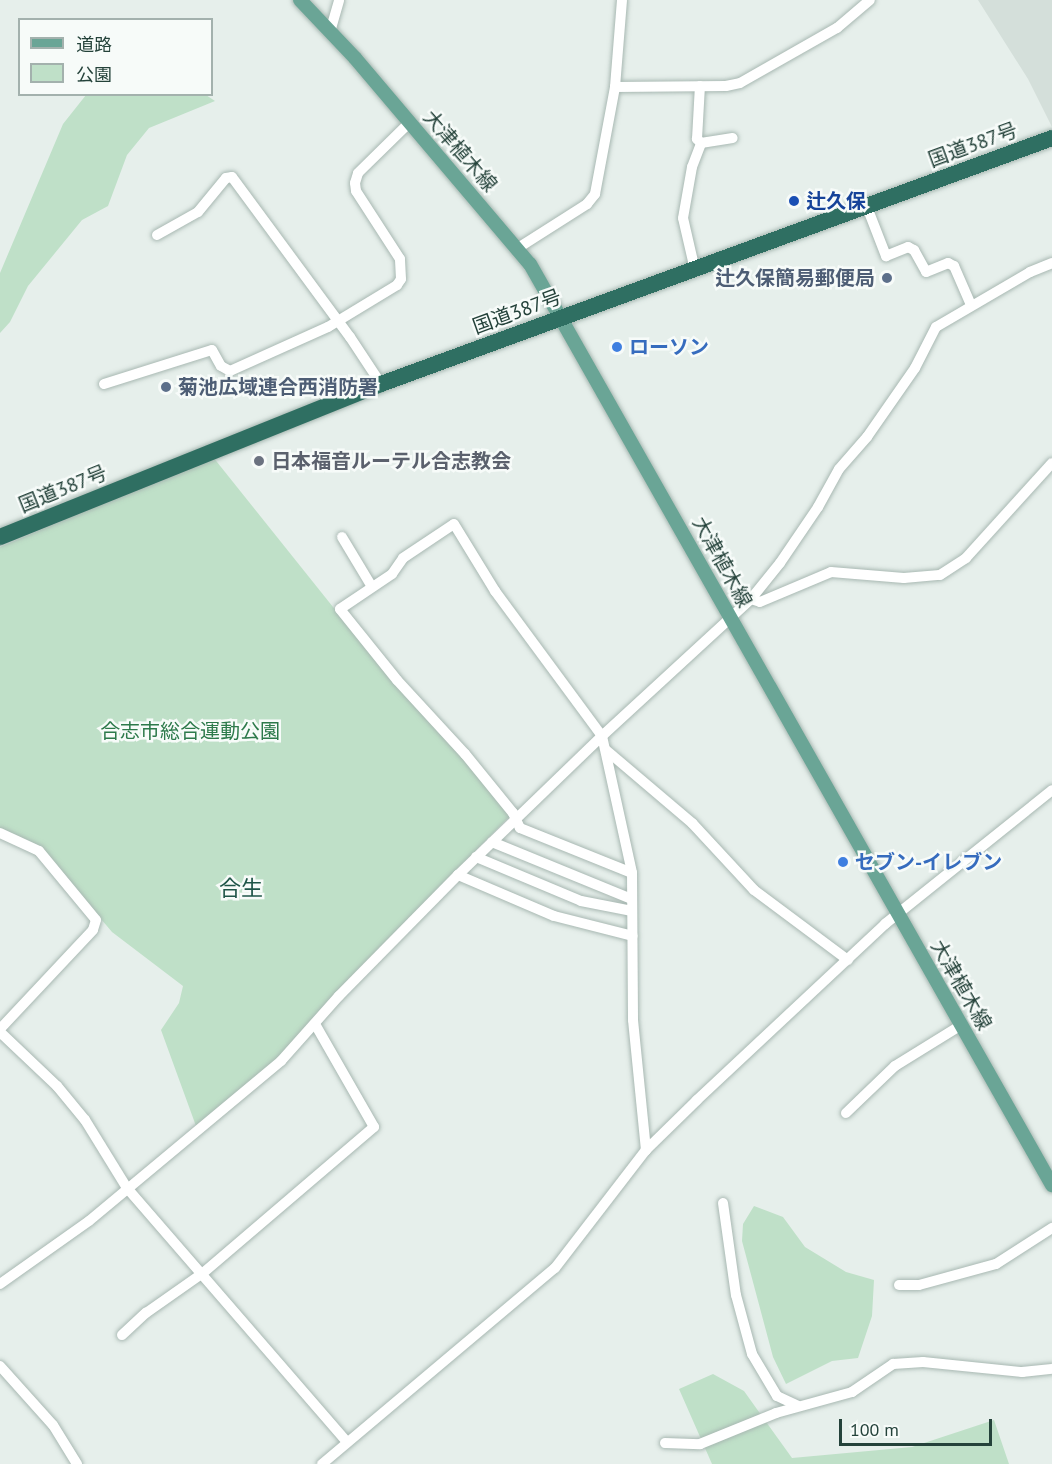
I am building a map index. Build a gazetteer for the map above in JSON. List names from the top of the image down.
{
  "streets": {
    "highway": ["国道387号"],
    "main road": ["大津植木線"]
  },
  "crossings": [
    ["国道387号", "大津植木線"]
  ],
  "districts": ["合生"],
  "parks": ["合志市総合運動公園"],
  "places": [
    "辻久保",
    "辻久保簡易郵便局",
    "ローソン",
    "菊池広域連合西消防署",
    "日本福音ルーテル合志教会",
    "セブン-イレブン"
  ],
  "legend": ["道路", "公園"],
  "scale_bar": "100 m"
}
